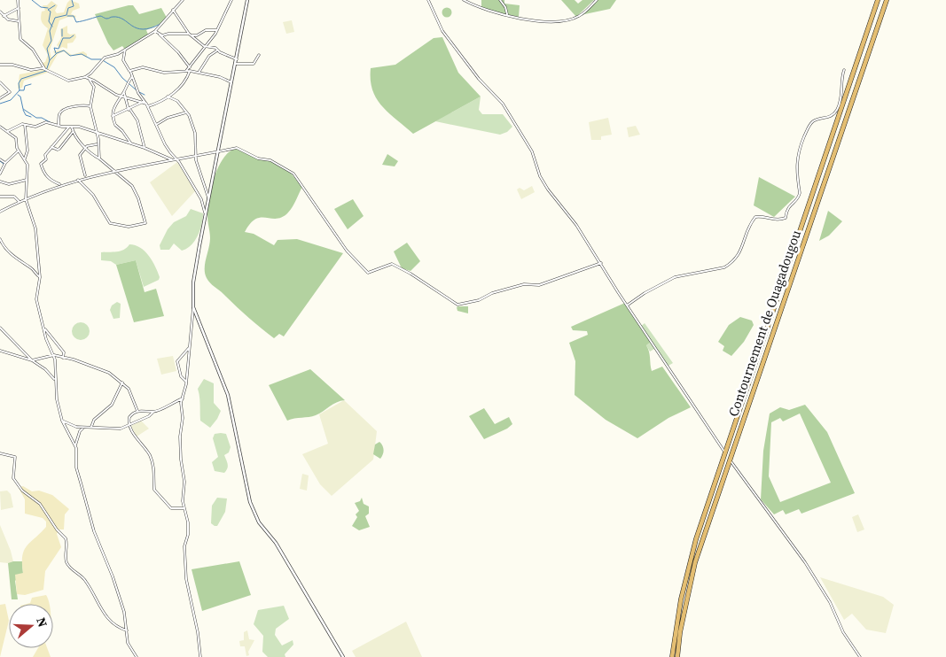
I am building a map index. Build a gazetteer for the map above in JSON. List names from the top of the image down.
{
  "streets": {
    "highway": ["Contournement de Ouagadougou"]
  },
  "north": "right"
}
